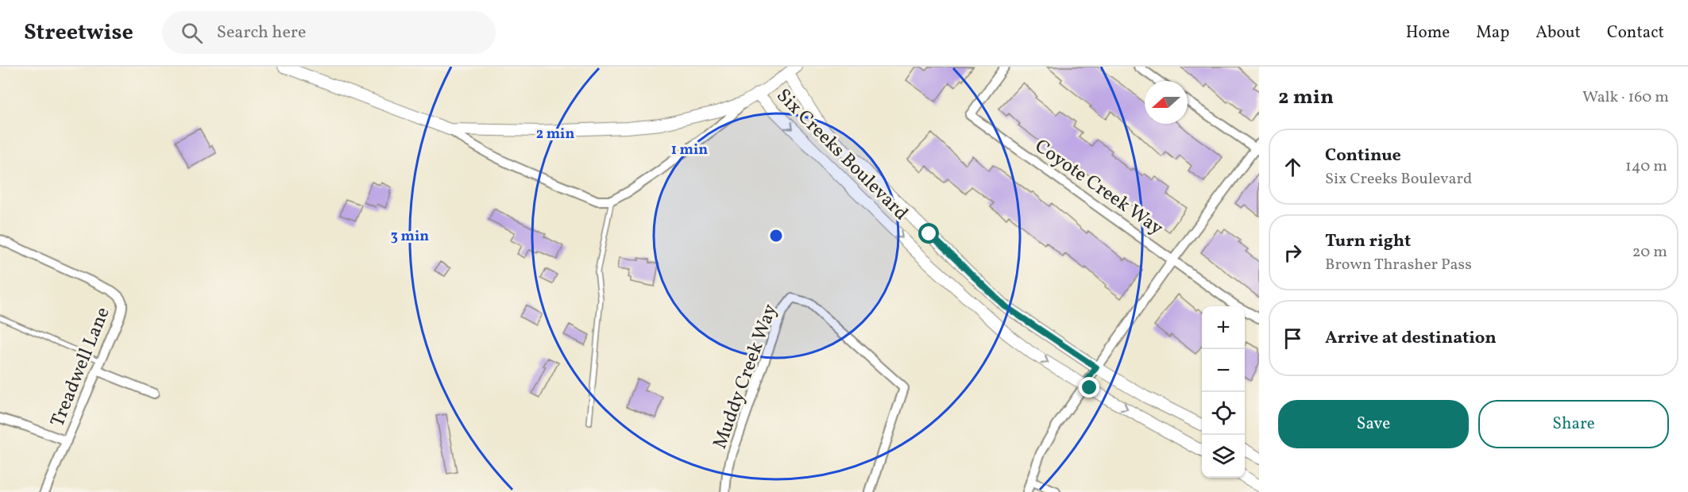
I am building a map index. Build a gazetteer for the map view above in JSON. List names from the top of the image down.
{
  "streets": {
    "street": [
      "Six Creeks Boulevard",
      "Coyote Creek Way",
      "Treadwell Lane",
      "Muddy Creek Way"
    ]
  },
  "north": "left",
  "page": {
    "header": "Streetwise",
    "search": "Search here",
    "nav": [
      "Home",
      "Map",
      "About",
      "Contact"
    ],
    "heading": ["2 min", "Walk · 160 m"],
    "list": [
      ["Continue", "Six Creeks Boulevard", "140 m"],
      ["Turn right", "Brown Thrasher Pass", "20 m"],
      "Arrive at destination"
    ],
    "map_buttons": ["+", "−"],
    "buttons": ["Save", "Share"]
  },
  "rings": ["2 min", "1 min", "3 min"]
}
